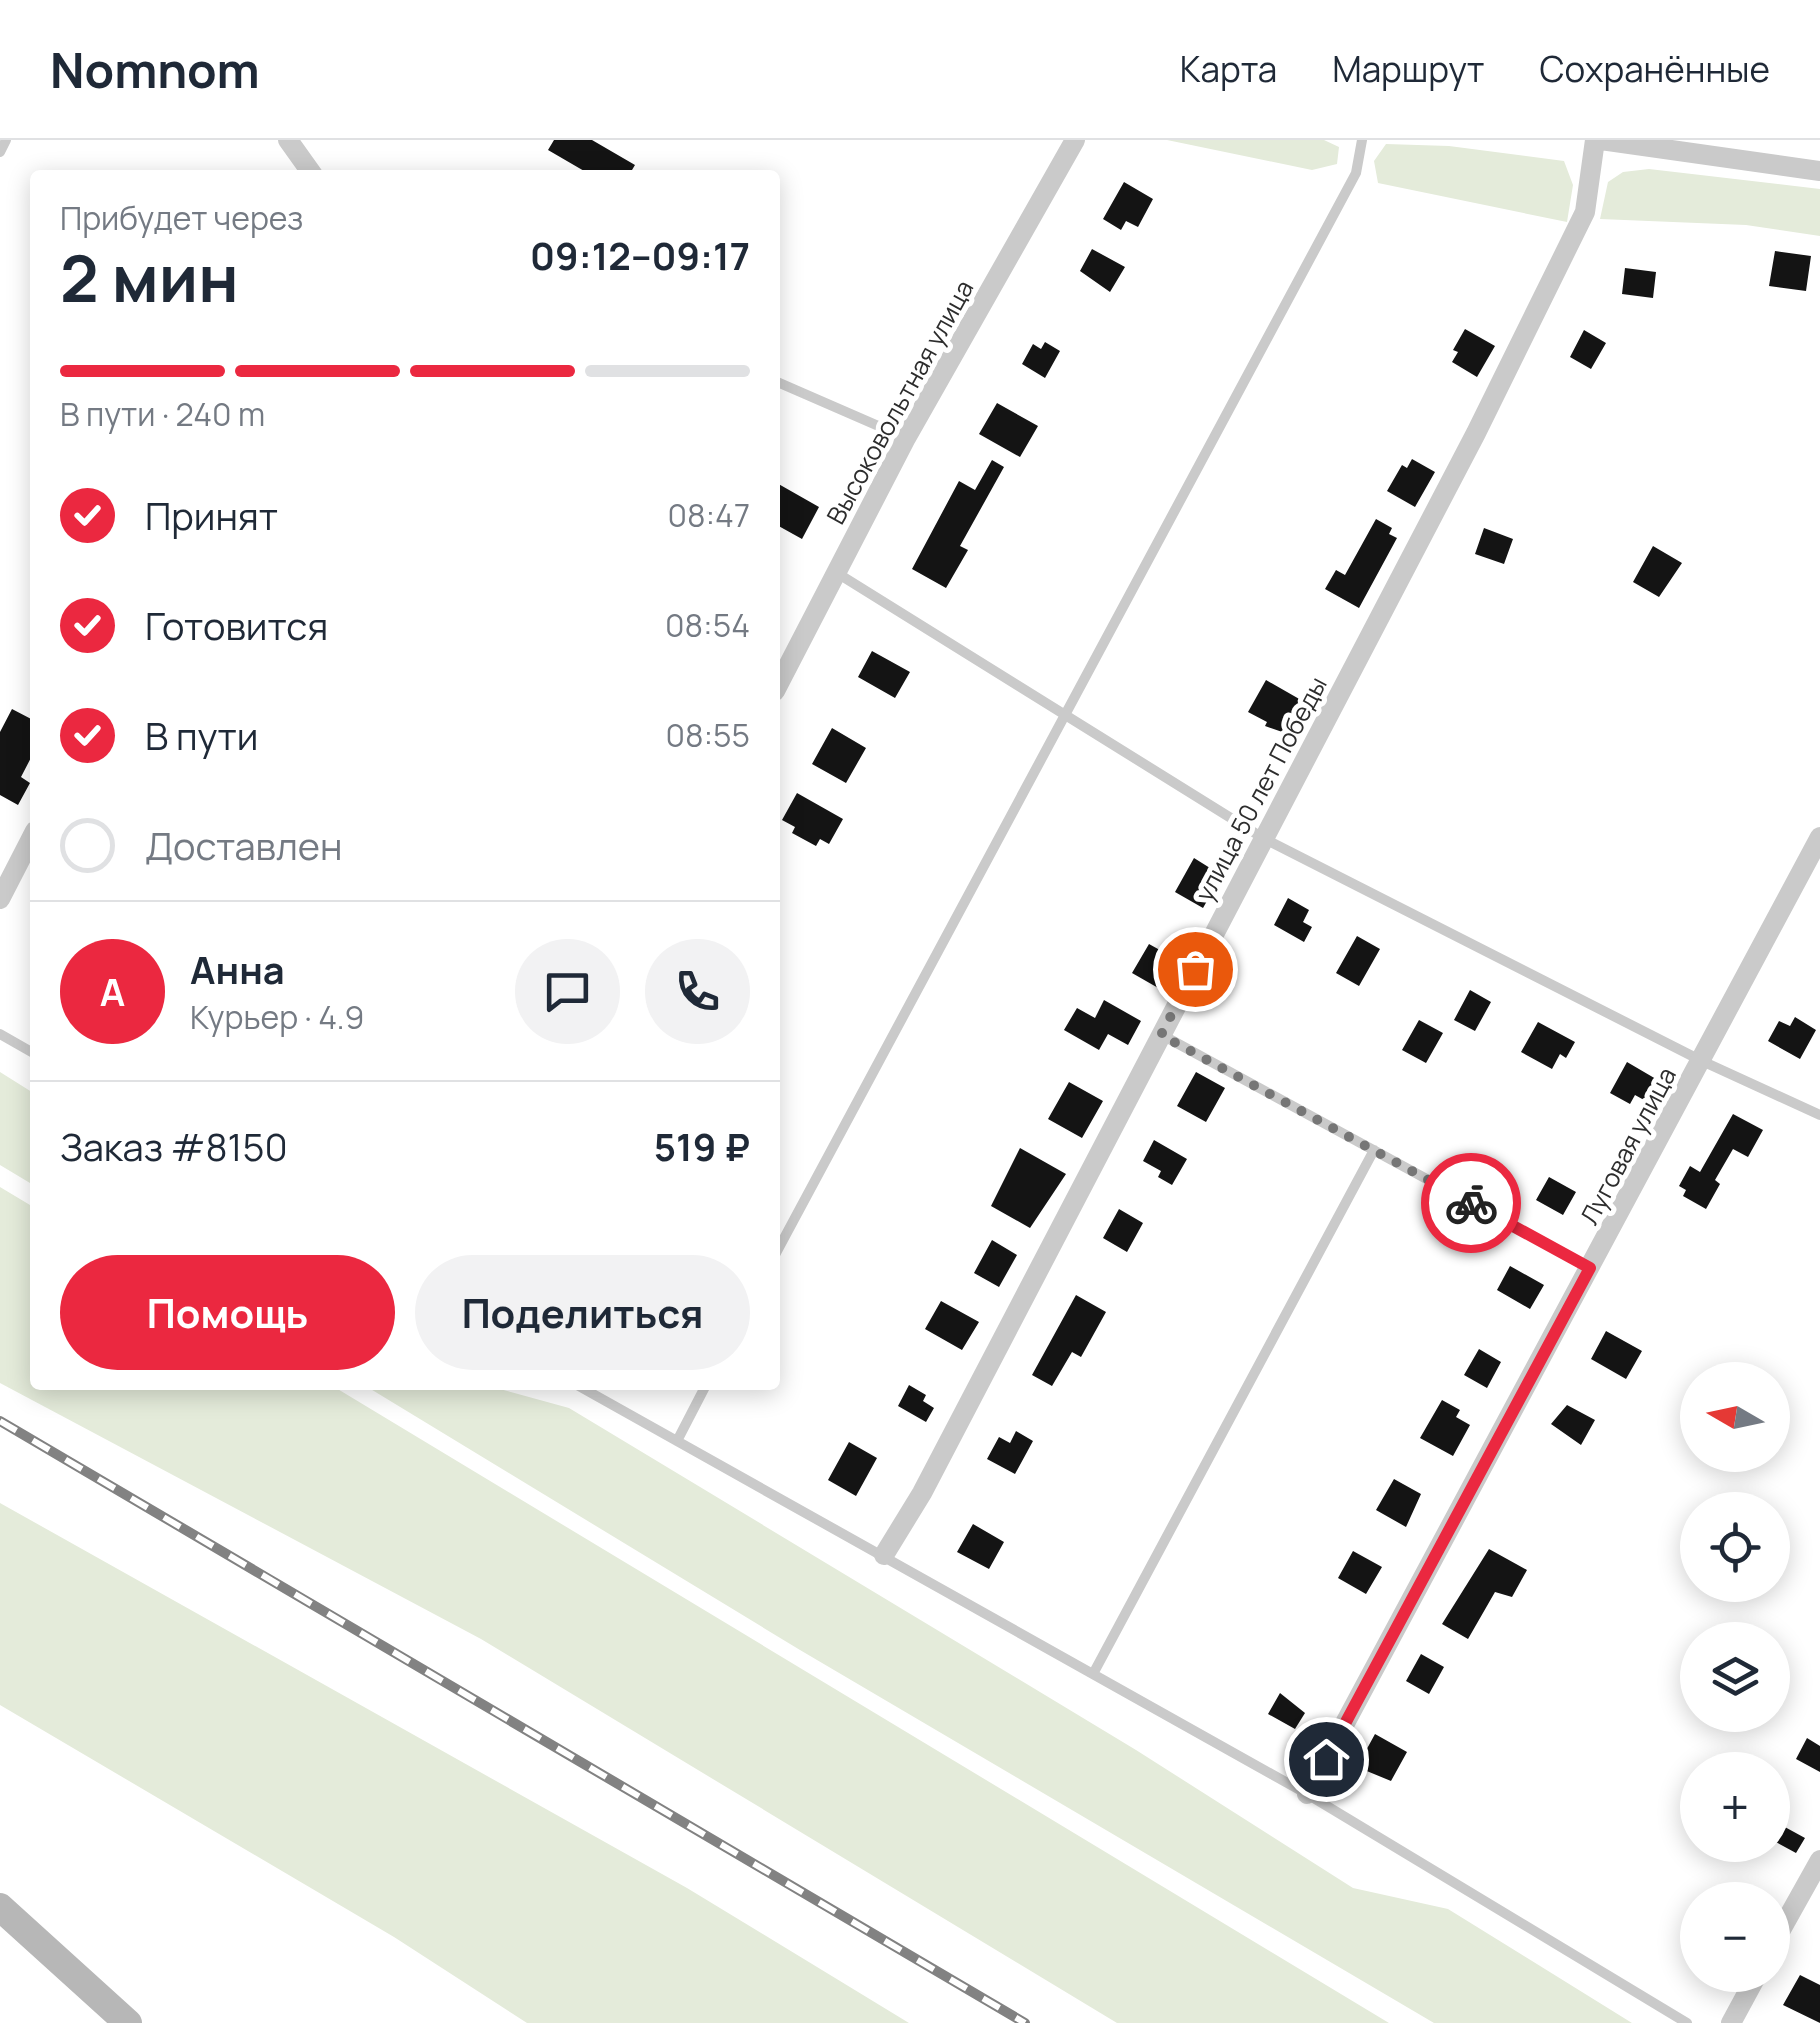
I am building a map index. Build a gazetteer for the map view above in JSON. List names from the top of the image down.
{
  "streets": {
    "street": ["Высоковольтная улица", "улица 50 лет Победы", "Луговая улица"]
  },
  "north": "left",
  "page": {
    "header": "Nomnom",
    "nav": ["Карта", "Маршрут", "Сохранённые"],
    "heading": ["2 мин", "Прибудет через", "09:12–09:17"],
    "panel": [
      "Анна",
      "Курьер · 4.9",
      "Заказ #8150",
      "519 ₽"
    ],
    "bar": "В пути · 240 m",
    "list": [
      ["Принят", "08:47"],
      ["Готовится", "08:54"],
      ["В пути", "08:55"],
      "Доставлен"
    ],
    "round": "А",
    "buttons": ["Помощь", "Поделиться"],
    "map_buttons": ["+", "−"]
  }
}
